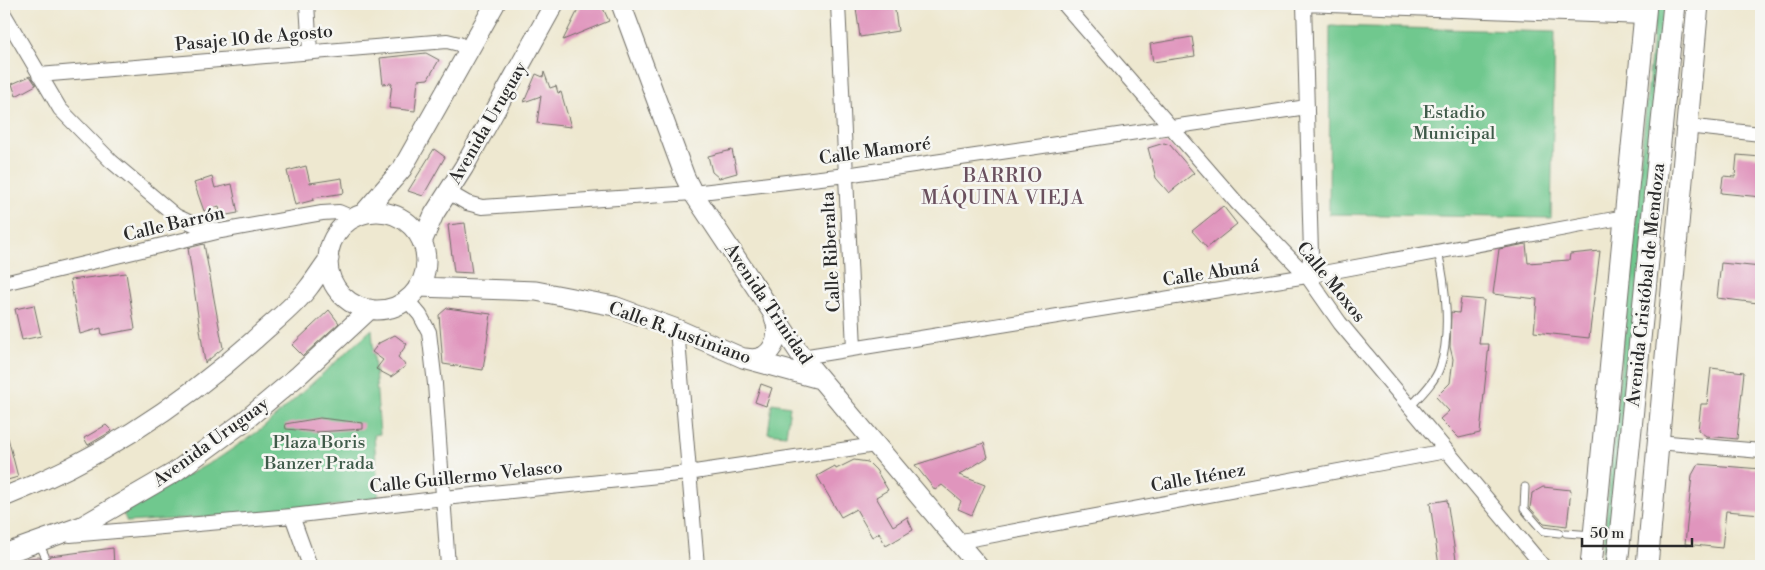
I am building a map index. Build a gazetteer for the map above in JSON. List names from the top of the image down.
{
  "streets": {
    "main road": [
      "Avenida Uruguay",
      "Avenida Cristóbal de Mendoza",
      "Avenida Trinidad",
      "Calle R. Justiniano"
    ],
    "street": [
      "Pasaje 10 de Agosto",
      "Calle Mamoré",
      "Calle Barrón",
      "Calle Riberalta",
      "Calle Abuná",
      "Calle Moxos",
      "Calle Guillermo Velasco",
      "Calle Iténez"
    ]
  },
  "crossings": [
    ["Avenida Uruguay", "Calle Mamoré"],
    ["Avenida Uruguay", "Calle Barrón"],
    ["Avenida Uruguay", "Calle R. Justiniano"],
    ["Avenida Uruguay", "Calle Guillermo Velasco"],
    ["Calle Mamoré", "Calle Riberalta"],
    ["Calle Mamoré", "Calle Moxos"],
    ["Calle Mamoré", "Avenida Trinidad"],
    ["Calle Barrón", "Calle R. Justiniano"],
    ["Calle Riberalta", "Calle Abuná"],
    ["Calle Abuná", "Calle Moxos"],
    ["Calle Abuná", "Avenida Cristóbal de Mendoza"],
    ["Calle Abuná", "Avenida Trinidad"],
    ["Calle Moxos", "Calle Iténez"],
    ["Avenida Trinidad", "Calle R. Justiniano"],
    ["Avenida Trinidad", "Calle Guillermo Velasco"],
    ["Avenida Trinidad", "Calle Iténez"]
  ],
  "districts": ["BARRIO MÁQUINA VIEJA"],
  "parks": ["Estadio Municipal", "Plaza Boris Banzer Prada"],
  "scale_bar": "50 m"
}
